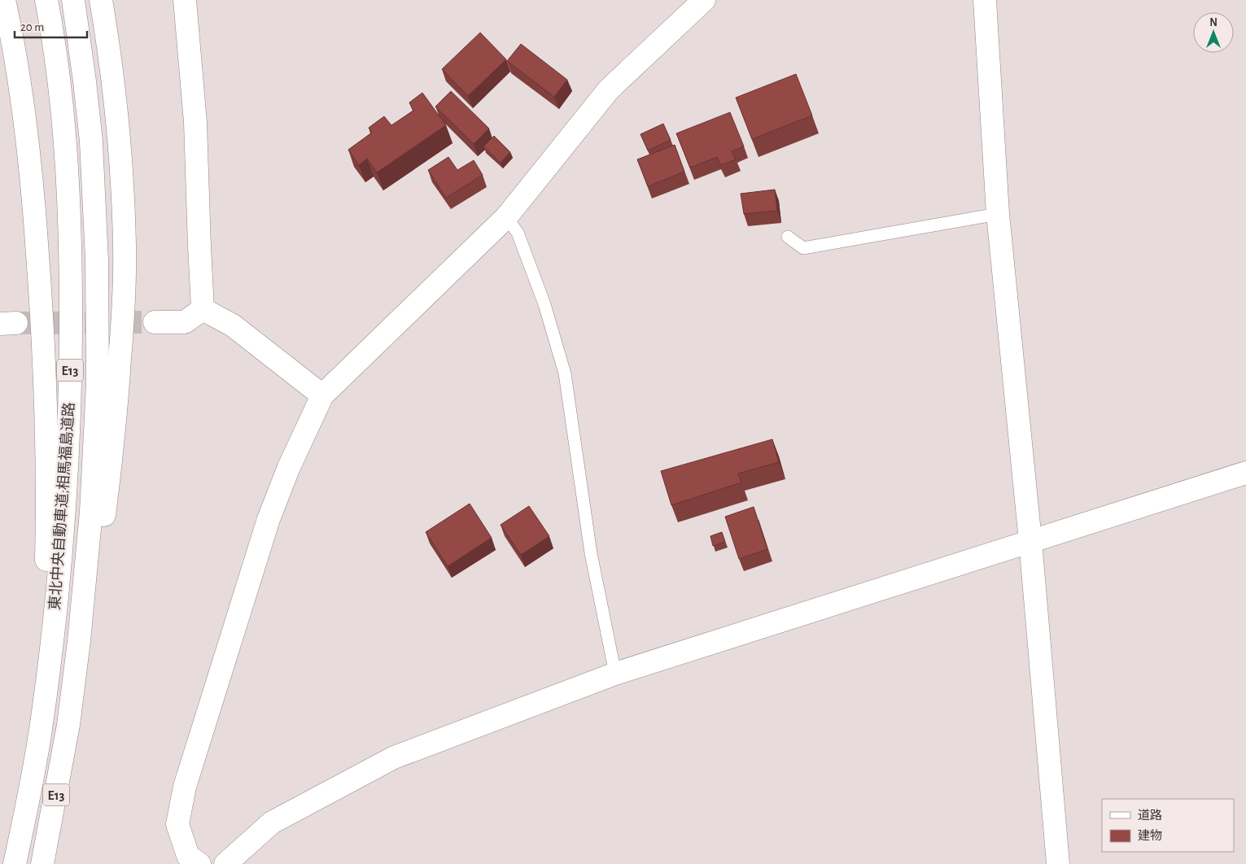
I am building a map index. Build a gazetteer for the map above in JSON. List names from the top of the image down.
{
  "streets": {
    "main road": ["E13", "東北中央自動車道;相馬福島道路"]
  },
  "legend": ["道路", "建物"],
  "scale_bar": "20 m",
  "north": "top"
}
